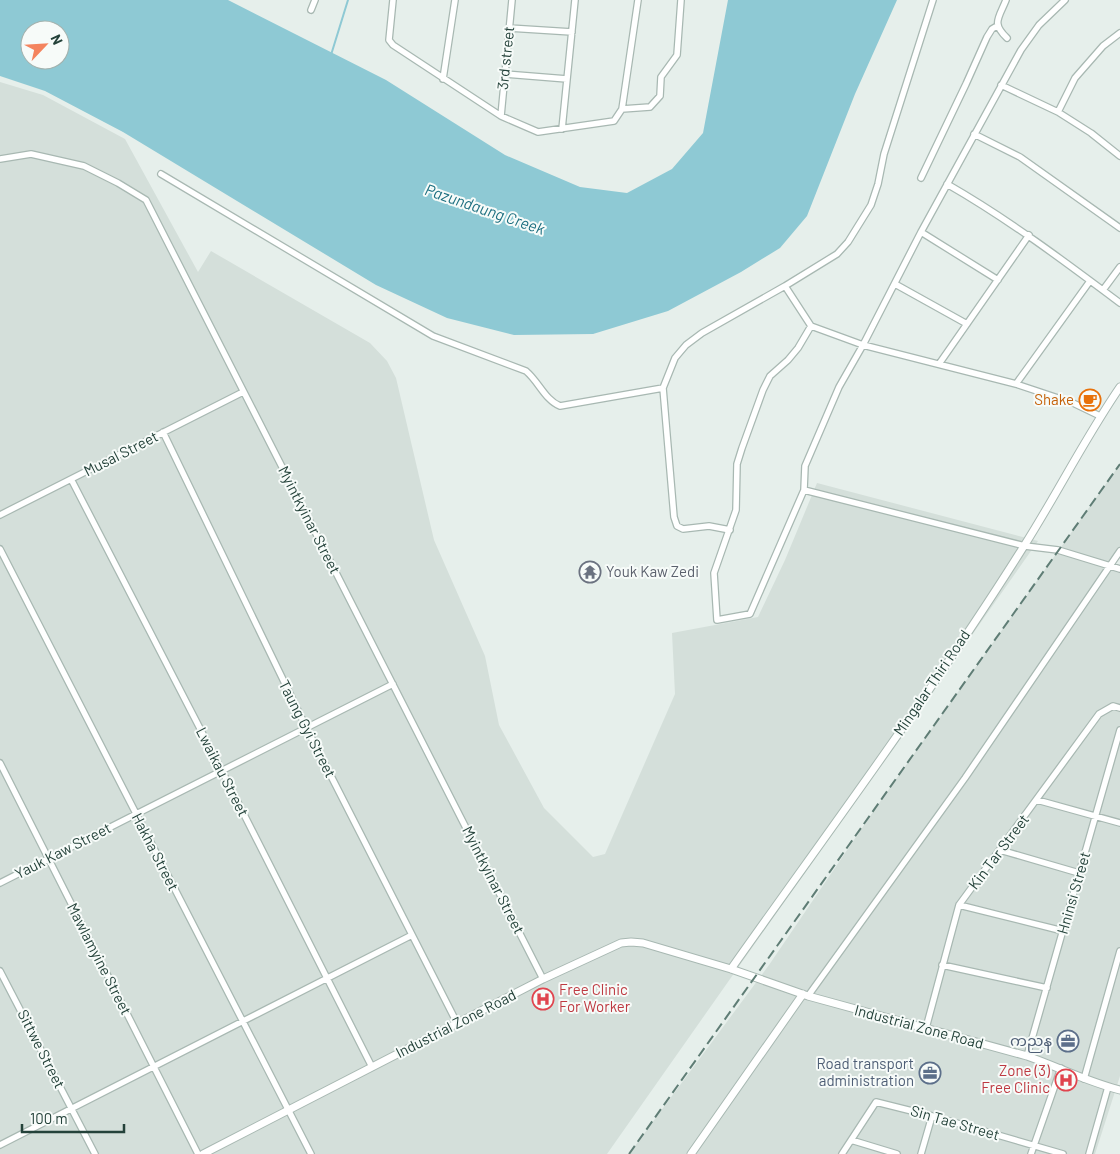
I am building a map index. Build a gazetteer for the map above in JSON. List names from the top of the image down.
{
  "streets": {
    "street": [
      "3rd street",
      "Musal Street",
      "Myintkyinar Street",
      "Mingalar Thiri Road",
      "Taung Gyi Street",
      "Lwaikau Street",
      "Yauk Kaw Street",
      "Hakha Street",
      "Kin Tar Street",
      "Hninsi Street",
      "Mawlamyine Street",
      "Industrial Zone Road",
      "Sittwe Street",
      "Sin Tae Street"
    ]
  },
  "crossings": [
    ["Musal Street", "Myintkyinar Street"],
    ["Musal Street", "Taung Gyi Street"],
    ["Musal Street", "Lwaikau Street"],
    ["Myintkyinar Street", "Yauk Kaw Street"],
    ["Myintkyinar Street", "Industrial Zone Road"],
    ["Mingalar Thiri Road", "Industrial Zone Road"],
    ["Taung Gyi Street", "Yauk Kaw Street"],
    ["Taung Gyi Street", "Industrial Zone Road"],
    ["Lwaikau Street", "Yauk Kaw Street"],
    ["Lwaikau Street", "Industrial Zone Road"],
    ["Yauk Kaw Street", "Hakha Street"],
    ["Yauk Kaw Street", "Mawlamyine Street"],
    ["Hakha Street", "Industrial Zone Road"],
    ["Kin Tar Street", "Industrial Zone Road"],
    ["Hninsi Street", "Industrial Zone Road"]
  ],
  "water": ["Pazundaung Creek"],
  "places": {
    "cafe": ["Shake"],
    "temple": ["Youk Kaw Zedi"],
    "hospital": ["Free Clinic For Worker", "Zone (3) Free Clinic"],
    "office": ["ကညန", "Road transport administration"]
  },
  "scale_bar": "100 m",
  "north": "top right"
}
